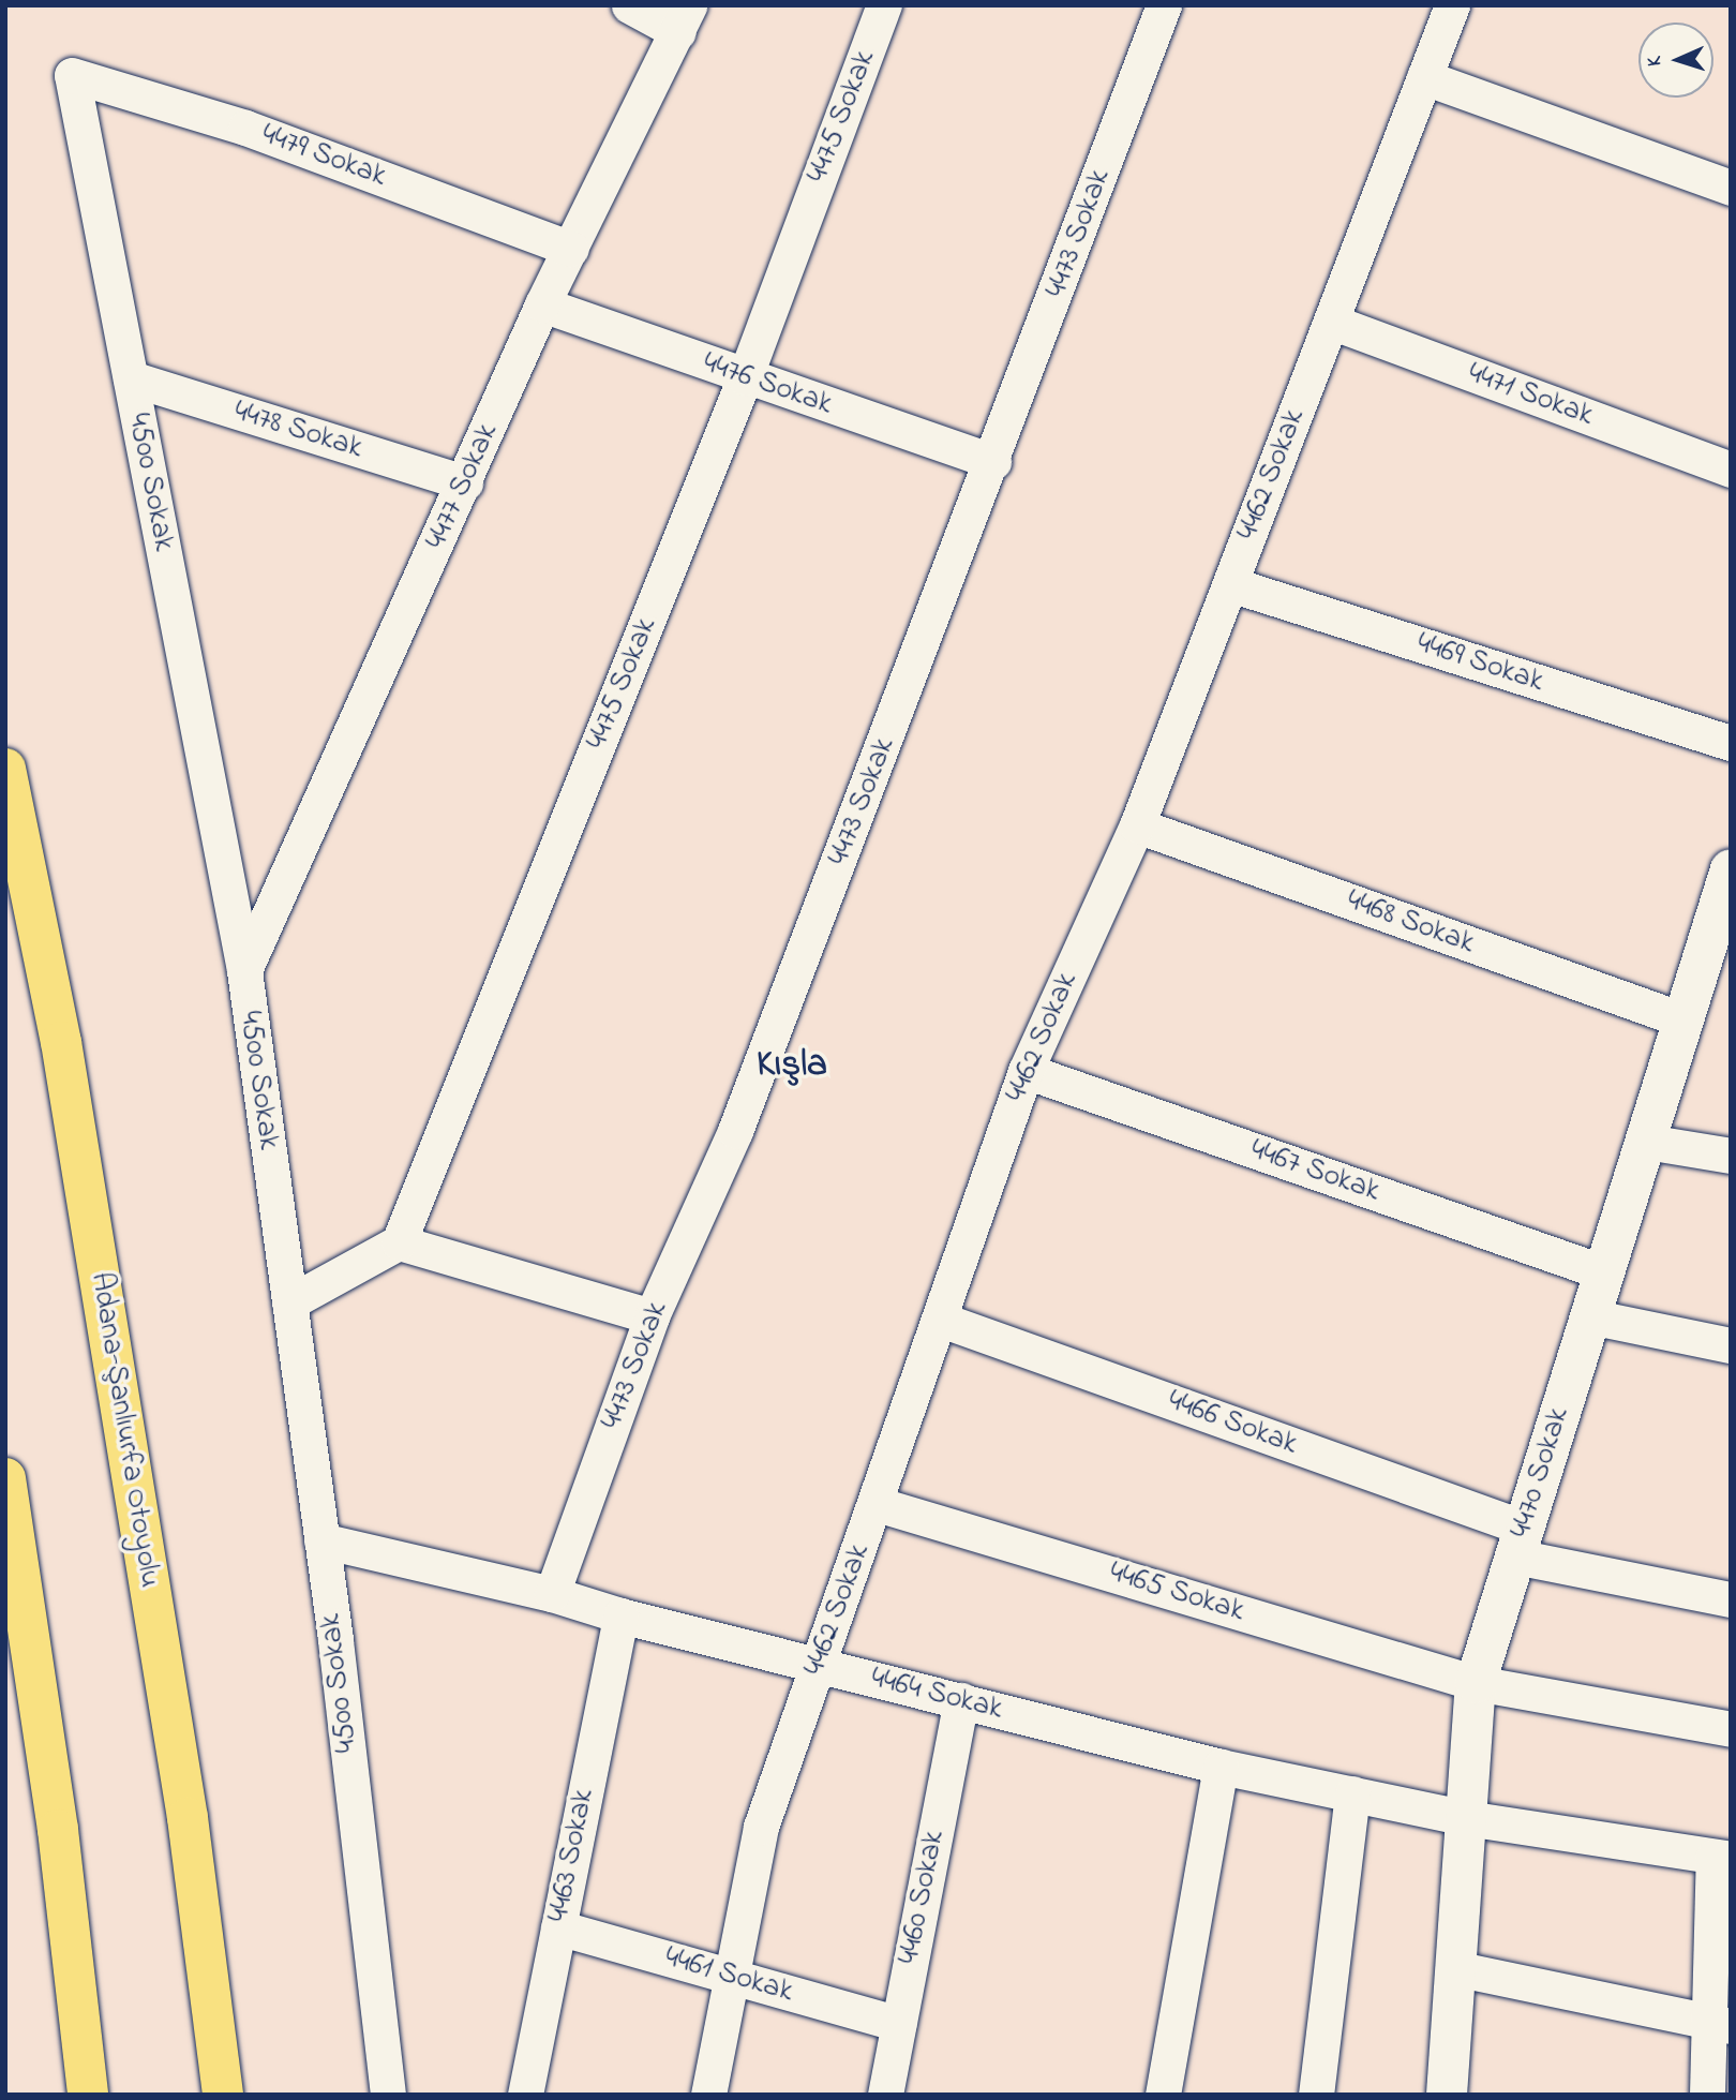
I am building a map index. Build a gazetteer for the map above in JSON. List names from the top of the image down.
{
  "streets": {
    "highway": ["Adana-Şanlıurfa Otoyolu"],
    "main road": ["4470 Sokak"],
    "street": [
      "4475 Sokak",
      "4479 Sokak",
      "4473 Sokak",
      "4476 Sokak",
      "4471 Sokak",
      "4478 Sokak",
      "4462 Sokak",
      "4500 Sokak",
      "4477 Sokak",
      "4469 Sokak",
      "4468 Sokak",
      "4467 Sokak",
      "4466 Sokak",
      "4465 Sokak",
      "4464 Sokak",
      "4463 Sokak",
      "4460 Sokak",
      "4461 Sokak"
    ]
  },
  "crossings": [
    ["4475 Sokak", "4476 Sokak"],
    ["4479 Sokak", "4500 Sokak"],
    ["4479 Sokak", "4477 Sokak"],
    ["4473 Sokak", "4476 Sokak"],
    ["4473 Sokak", "4464 Sokak"],
    ["4476 Sokak", "4477 Sokak"],
    ["4471 Sokak", "4462 Sokak"],
    ["4478 Sokak", "4500 Sokak"],
    ["4478 Sokak", "4477 Sokak"],
    ["4462 Sokak", "4469 Sokak"],
    ["4462 Sokak", "4468 Sokak"],
    ["4462 Sokak", "4467 Sokak"],
    ["4462 Sokak", "4466 Sokak"],
    ["4462 Sokak", "4465 Sokak"],
    ["4462 Sokak", "4464 Sokak"],
    ["4462 Sokak", "4461 Sokak"],
    ["4500 Sokak", "4477 Sokak"],
    ["4500 Sokak", "4464 Sokak"],
    ["4468 Sokak", "4470 Sokak"],
    ["4467 Sokak", "4470 Sokak"],
    ["4466 Sokak", "4470 Sokak"],
    ["4470 Sokak", "4465 Sokak"],
    ["4470 Sokak", "4464 Sokak"],
    ["4464 Sokak", "4463 Sokak"],
    ["4464 Sokak", "4460 Sokak"],
    ["4463 Sokak", "4461 Sokak"],
    ["4460 Sokak", "4461 Sokak"]
  ],
  "districts": ["Kışla"],
  "north": "left"
}
